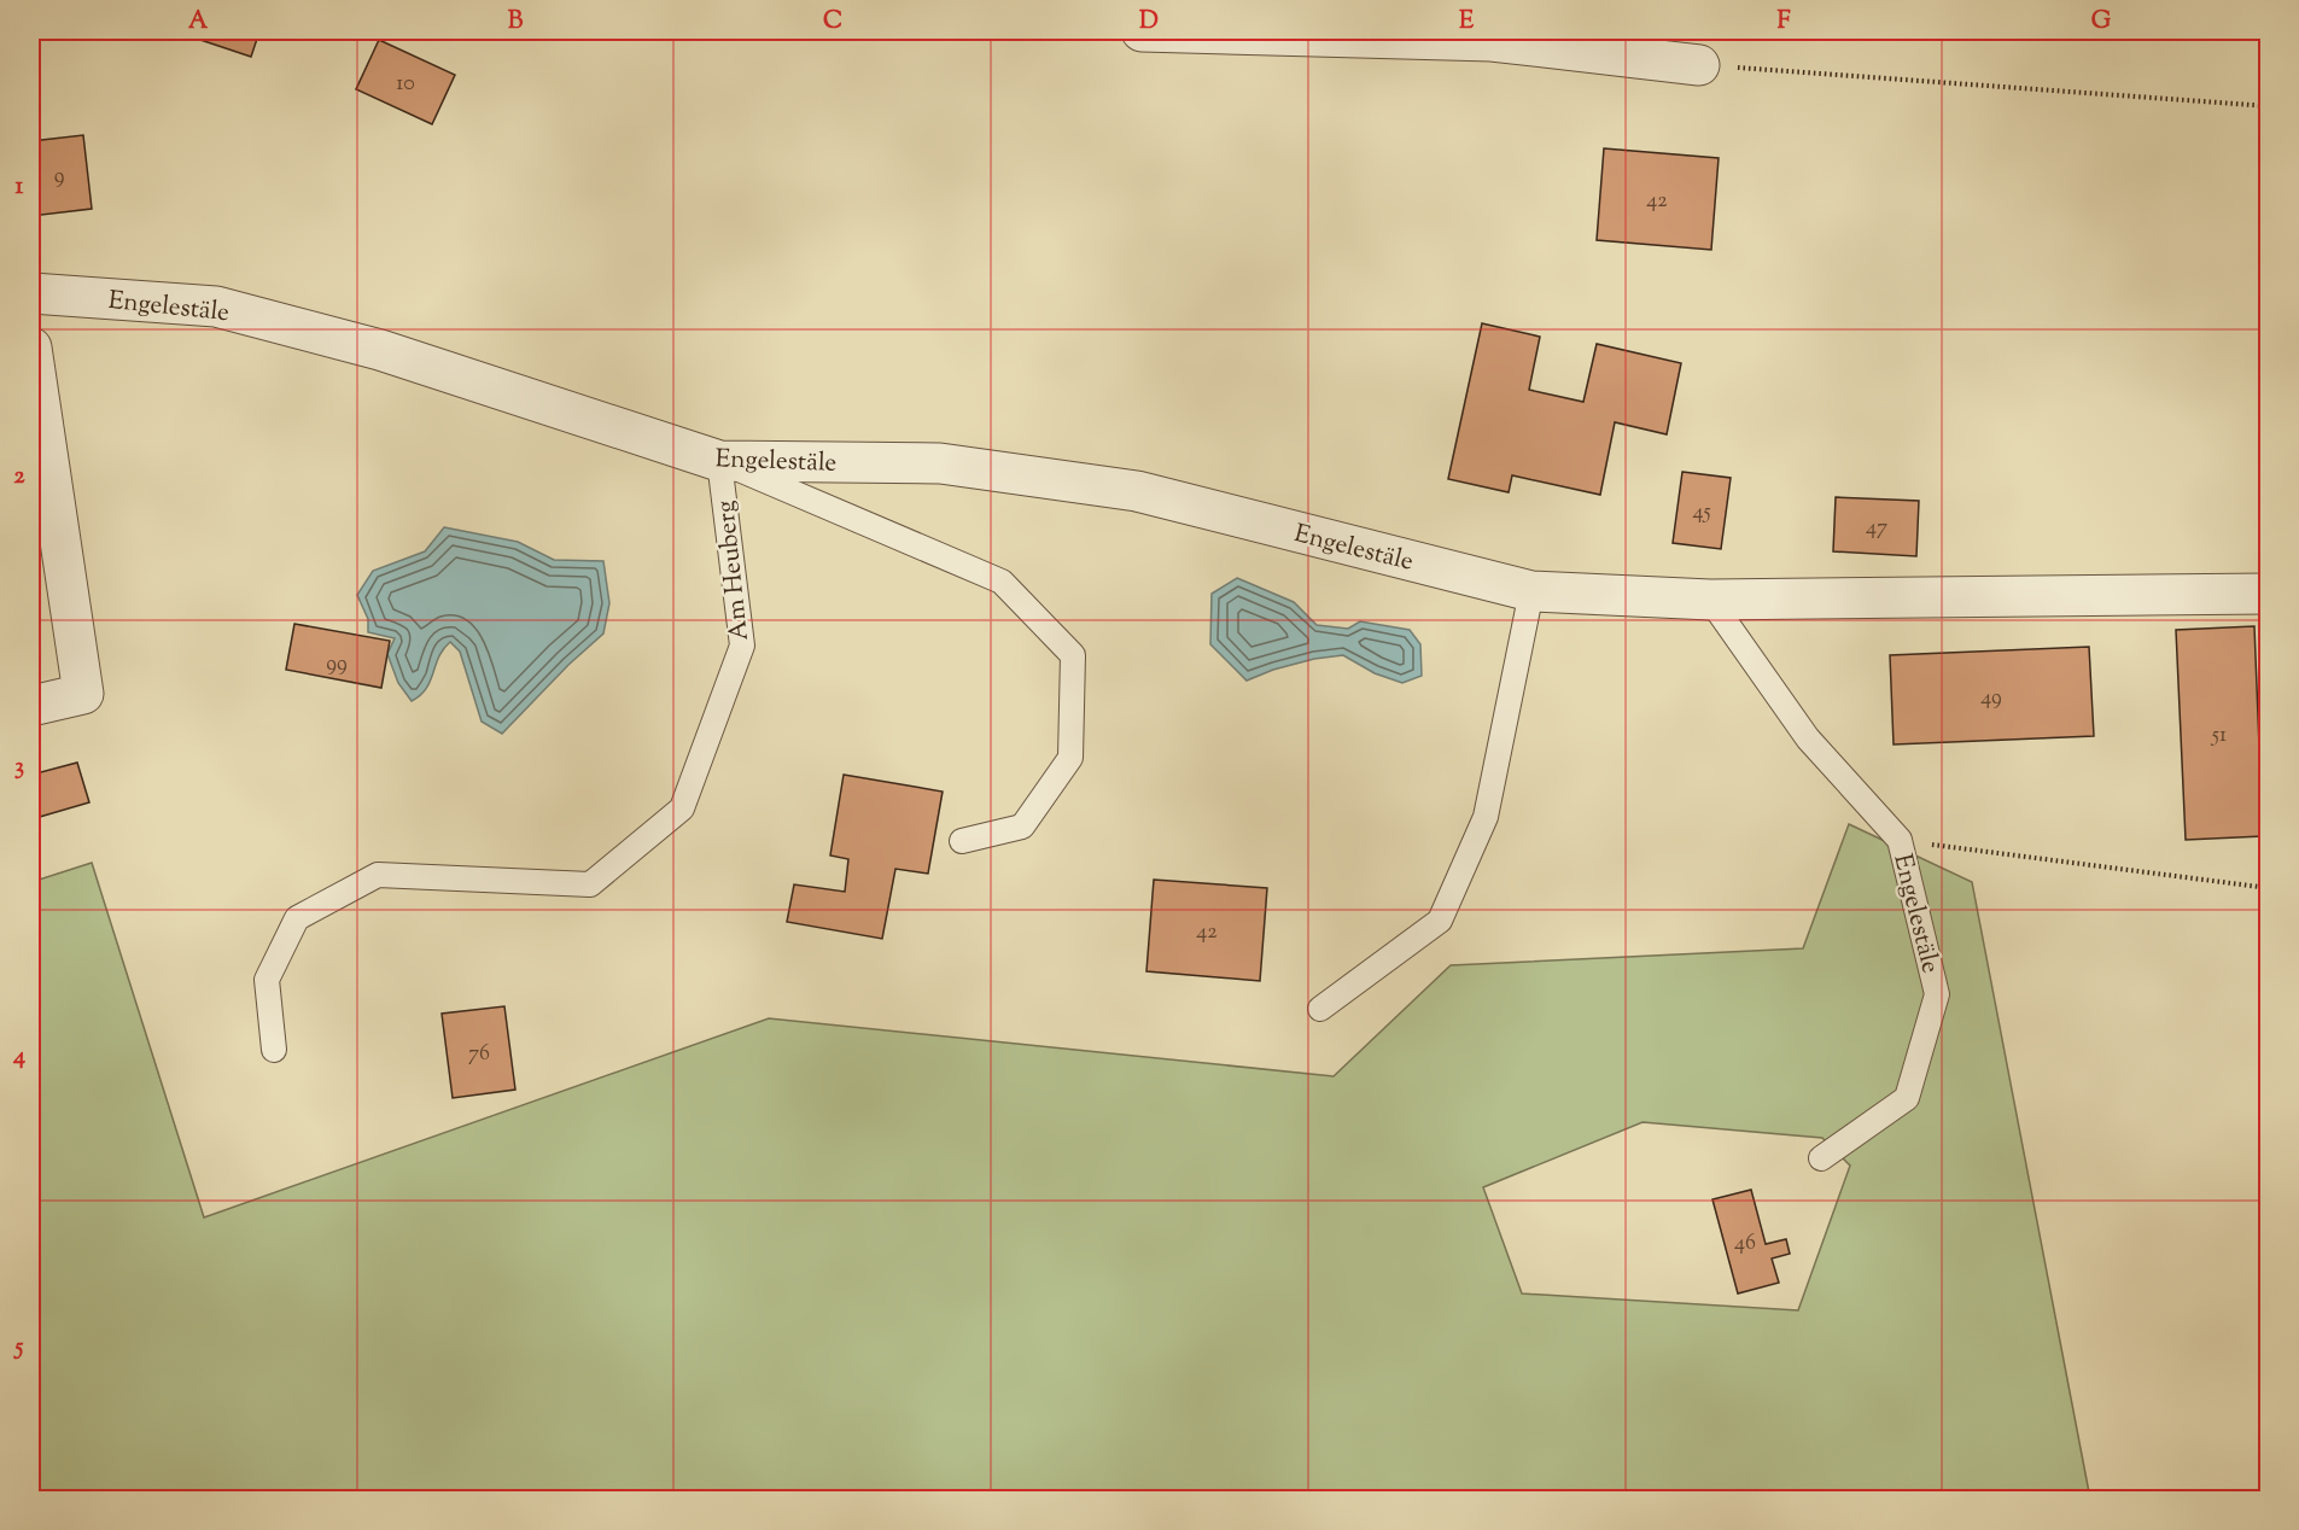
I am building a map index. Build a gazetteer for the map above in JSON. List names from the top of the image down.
{
  "streets": {
    "street": ["Engelestäle"],
    "lane": ["Am Heuberg"]
  },
  "crossings": [
    ["Engelestäle", "Am Heuberg"]
  ],
  "house_numbers": [
    "10",
    "9",
    "42",
    "45",
    "47",
    "99",
    "49",
    "51",
    "42",
    "76",
    "46"
  ],
  "grid": {
    "columns": [
      "A",
      "B",
      "C",
      "D",
      "E",
      "F",
      "G"
    ],
    "rows": [
      "1",
      "2",
      "3",
      "4",
      "5"
    ]
  }
}
